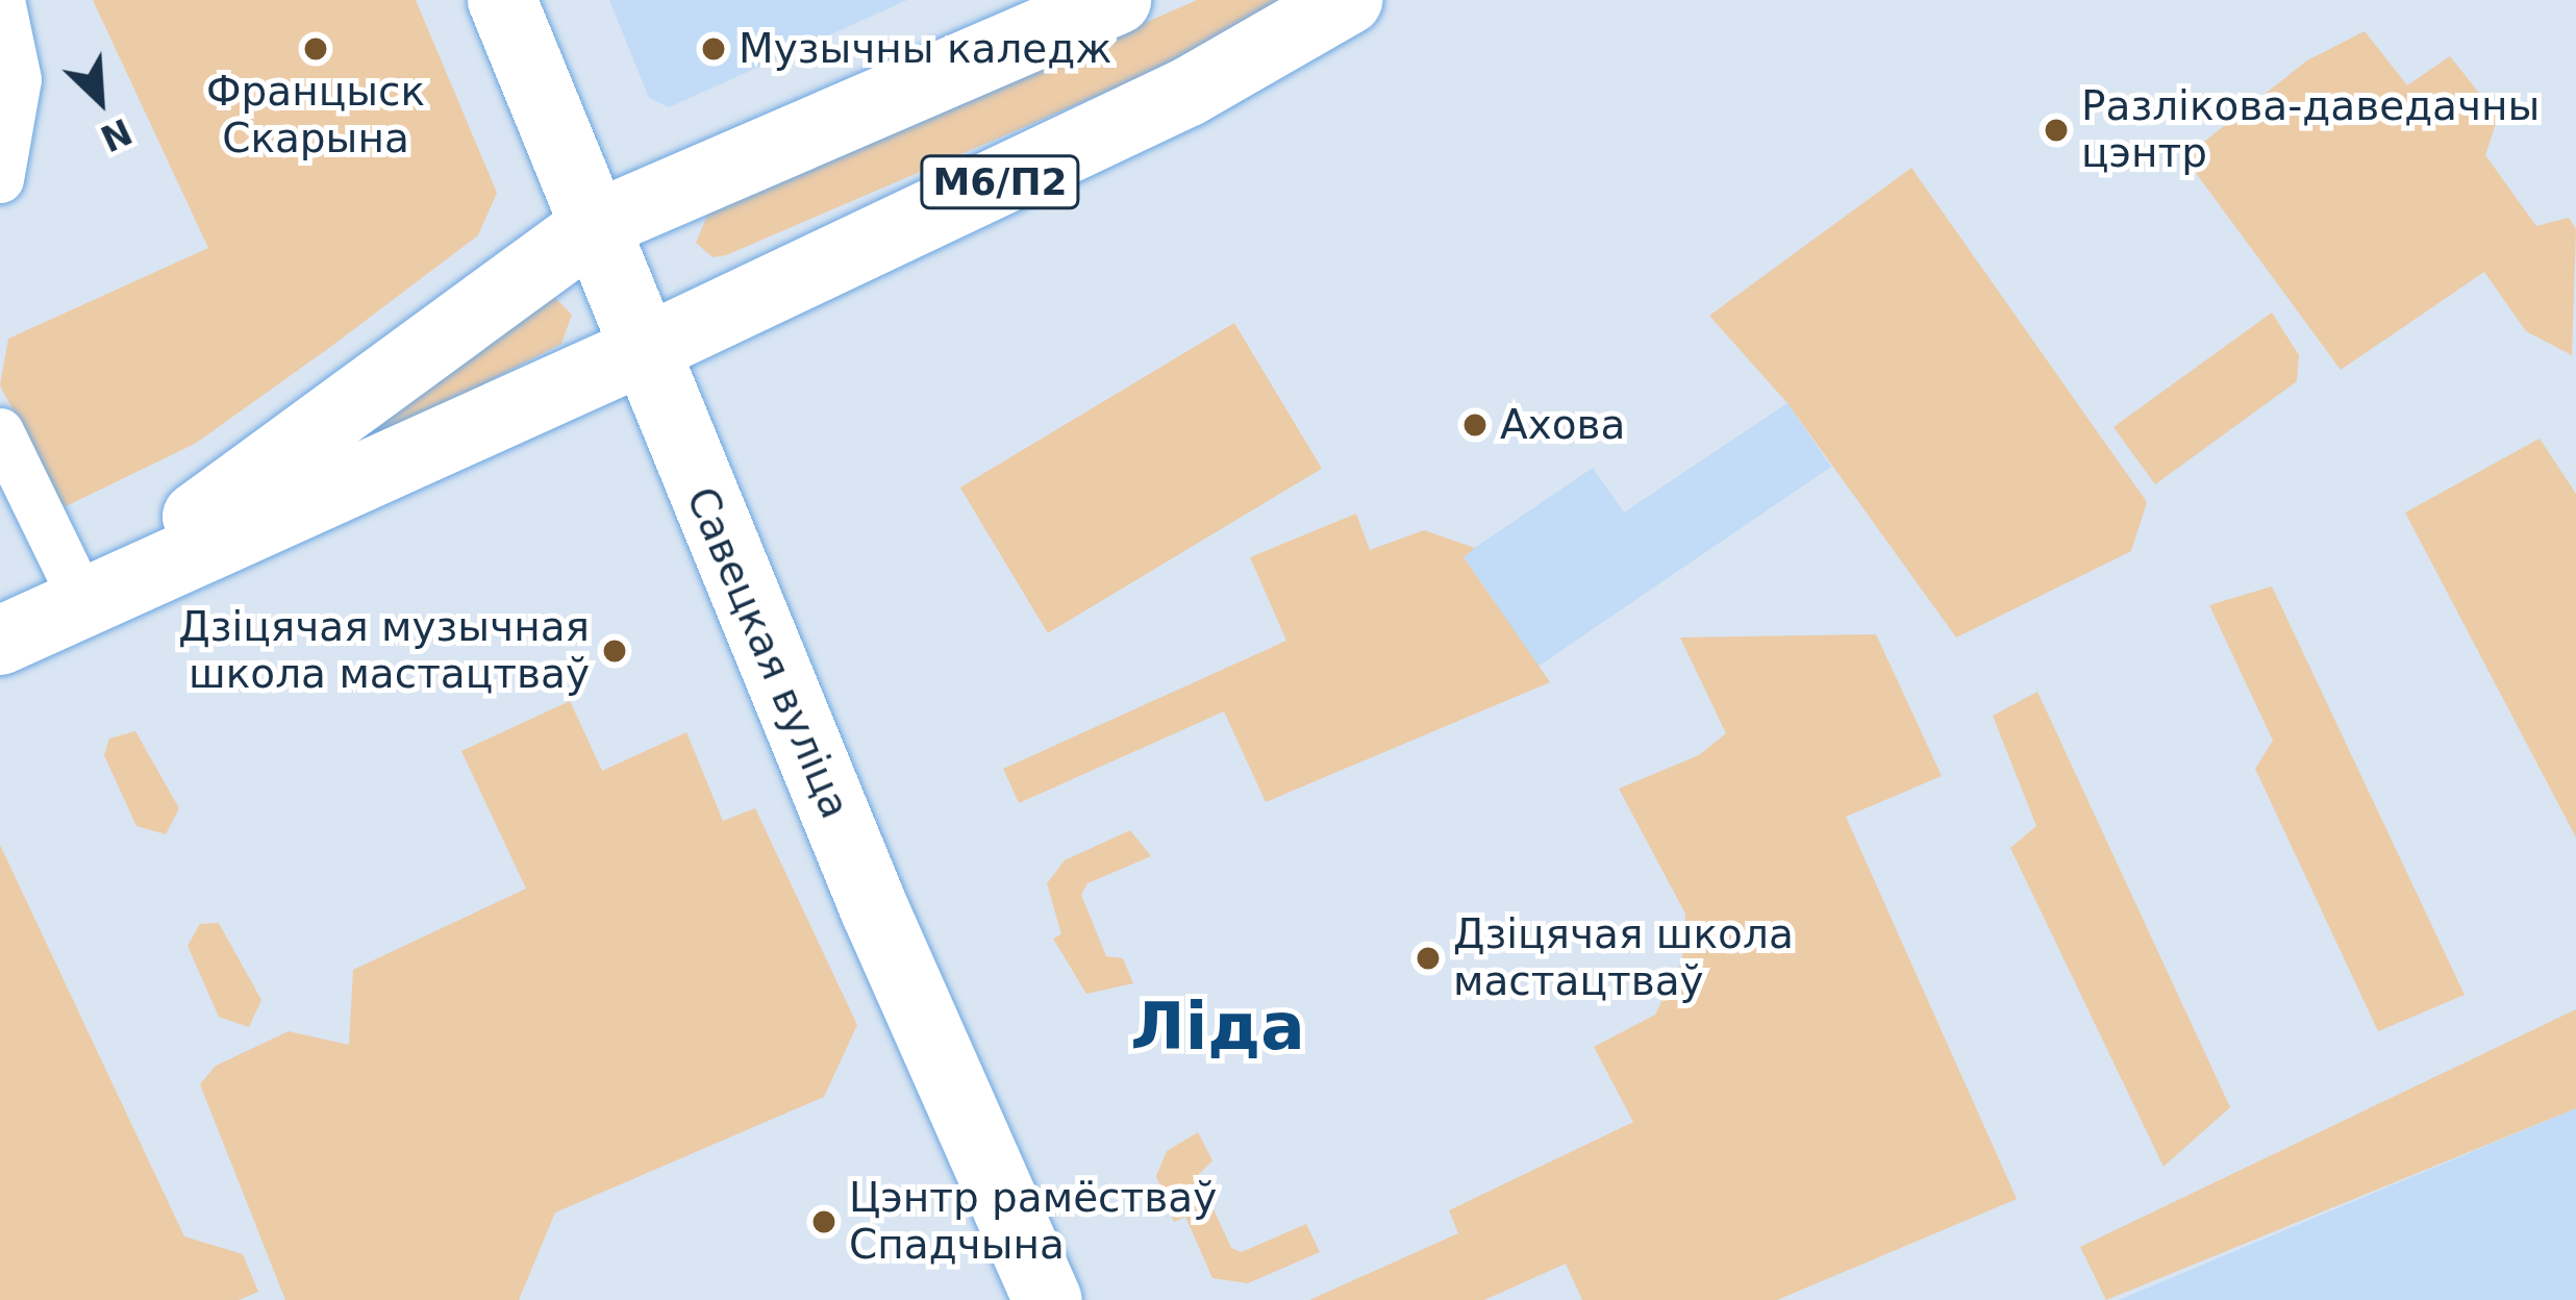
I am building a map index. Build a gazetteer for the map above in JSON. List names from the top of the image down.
{
  "streets": {
    "main road": ["М6/П2", "Савецкая вуліца"]
  },
  "crossings": [
    ["М6/П2", "Савецкая вуліца"]
  ],
  "districts": ["Ліда"],
  "places": [
    "Францыск Скарына",
    "Музычны каледж",
    "Разлікова-даведачны цэнтр",
    "Ахова",
    "Дзіцячая музычная школа мастацтваў",
    "Дзіцячая школа мастацтваў",
    "Цэнтр рамёстваў Спадчына"
  ],
  "north": "bottom right"
}
